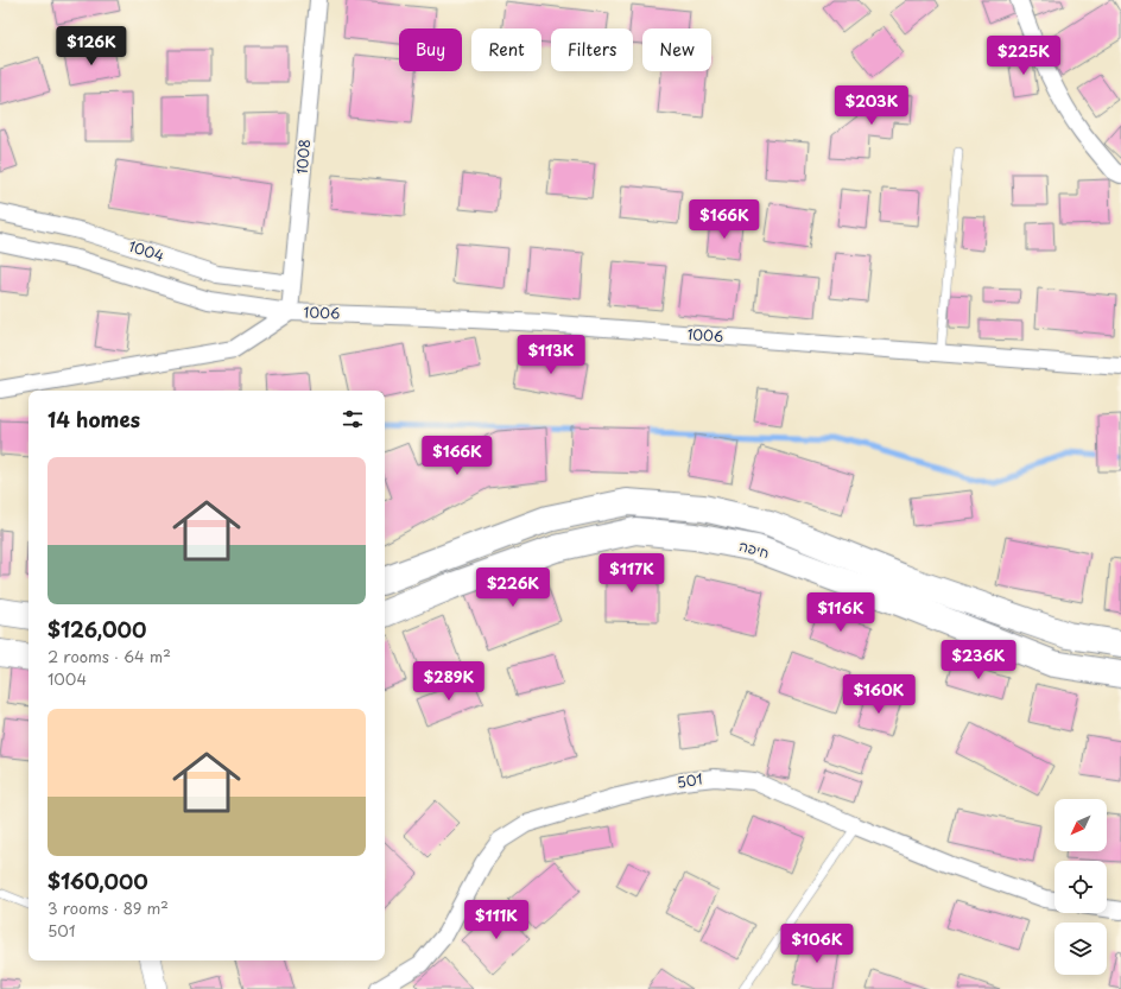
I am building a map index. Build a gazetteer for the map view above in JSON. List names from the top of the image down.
{
  "streets": {
    "highway": ["חיפה"],
    "street": [
      "1008",
      "1004",
      "1006",
      "501"
    ]
  },
  "crossings": [
    ["1008", "1004"],
    ["1008", "1006"],
    ["1004", "1006"]
  ],
  "north": "bottom left",
  "page": {
    "price": [
      "$126K",
      "$225K",
      "$203K",
      "$166K",
      "$113K",
      "$166K",
      "$117K",
      "$226K",
      "$116K",
      "$236K",
      "$289K",
      "$160K",
      "$111K",
      "$106K"
    ],
    "chip": [
      "Buy",
      "Rent",
      "Filters",
      "New"
    ],
    "heading": "14 homes",
    "list": [
      {
        "name": "$126,000",
        "note": "2 rooms · 64 m² · 1004"
      },
      {
        "name": "$160,000",
        "note": "3 rooms · 89 m² · 501"
      }
    ]
  }
}
